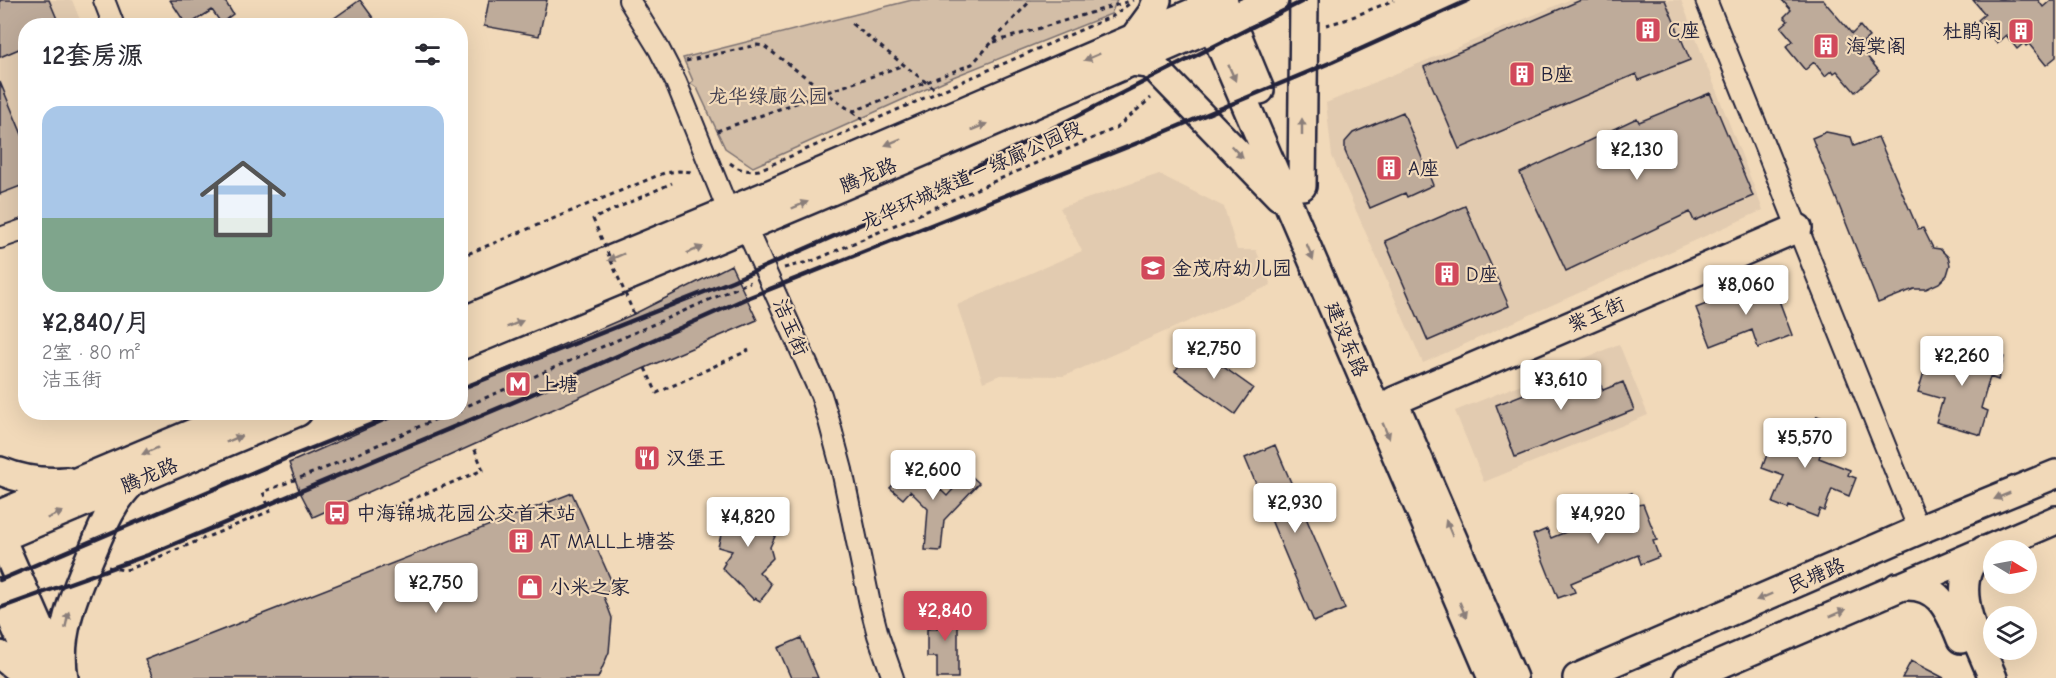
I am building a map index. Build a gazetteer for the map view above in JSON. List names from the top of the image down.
{
  "streets": {
    "main road": [
      "腾龙路",
      "紫玉街",
      "建设东路",
      "民塘路"
    ],
    "street": ["洁玉街"],
    "path": ["龙华环城绿道－绿廊公园段"]
  },
  "crossings": [
    ["腾龙路", "洁玉街"],
    ["腾龙路", "建设东路"],
    ["紫玉街", "建设东路"]
  ],
  "parks": ["龙华绿廊公园"],
  "places": {
    "building": [
      "C座",
      "杜鹃阁",
      "海棠阁",
      "B座",
      "A座",
      "D座",
      "AT MALL上塘荟"
    ],
    "school or university": ["金茂府幼儿园"],
    "metro station": ["上塘"],
    "restaurant": ["汉堡王"],
    "bus stop": ["中海锦城花园公交首末站"],
    "shop": ["小米之家"]
  },
  "north": "right",
  "page": {
    "heading": "12套房源",
    "list": [
      {
        "name": "¥2,840/月",
        "note": "2室 · 80 m² · 洁玉街"
      }
    ],
    "price": [
      "¥2,130",
      "¥8,060",
      "¥2,750",
      "¥2,260",
      "¥3,610",
      "¥5,570",
      "¥2,600",
      "¥2,930",
      "¥4,920",
      "¥4,820",
      "¥2,750",
      "¥2,840"
    ]
  }
}
